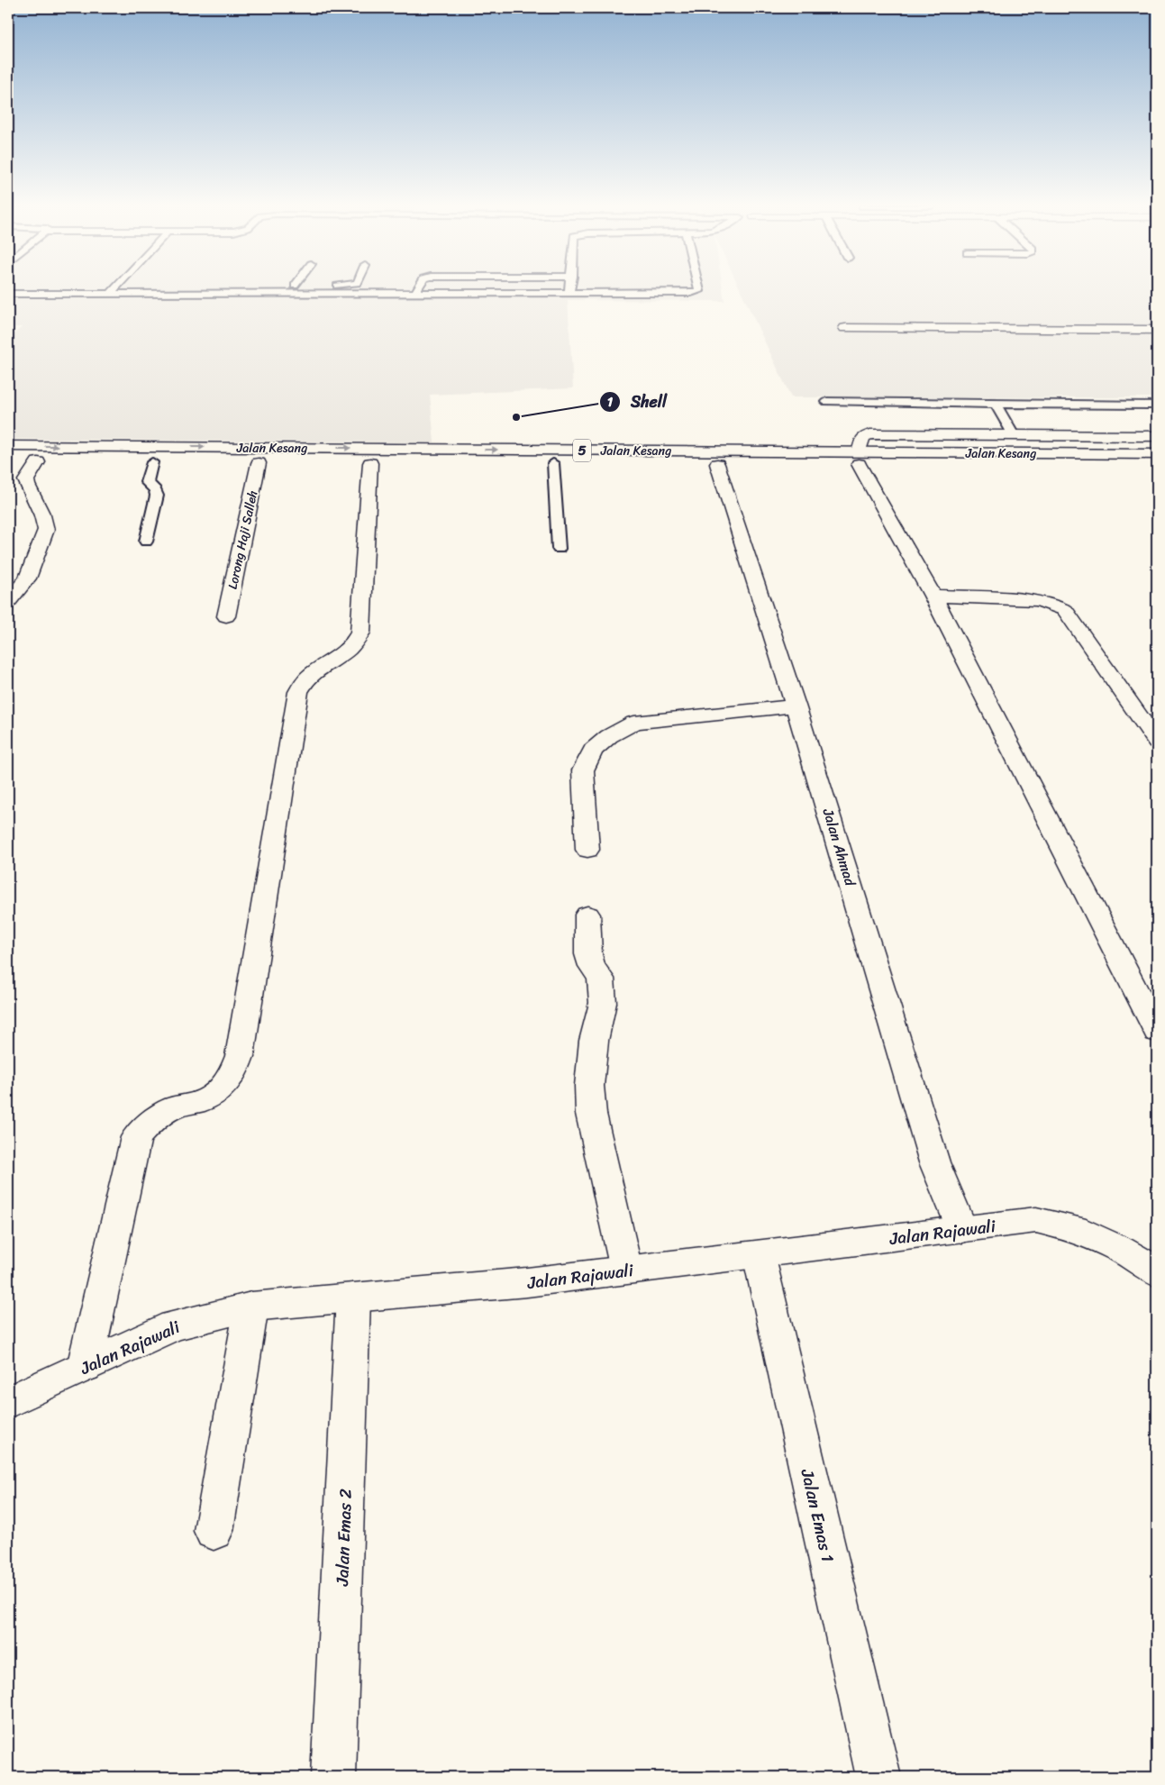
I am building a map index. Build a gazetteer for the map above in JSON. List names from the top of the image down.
{
  "streets": {
    "street": [
      "Jalan Kesang",
      "5",
      "Lorong Haji Salleh",
      "Jalan Ahmad",
      "Jalan Rajawali",
      "Jalan Emas 1",
      "Jalan Emas 2"
    ]
  },
  "crossings": [
    ["Jalan Kesang", "Lorong Haji Salleh"],
    ["Jalan Kesang", "Jalan Ahmad"],
    ["Jalan Ahmad", "Jalan Rajawali"],
    ["Jalan Rajawali", "Jalan Emas 1"],
    ["Jalan Rajawali", "Jalan Emas 2"]
  ],
  "places": ["Shell"]
}
